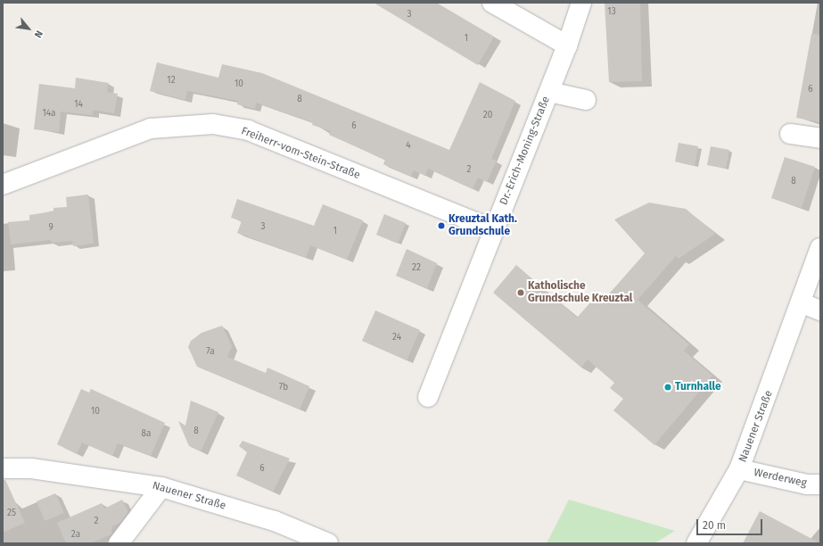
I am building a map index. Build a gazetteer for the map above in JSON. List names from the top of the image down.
{
  "streets": {
    "street": [
      "Dr.-Erich-Moning-Straße",
      "Freiherr-vom-Stein-Straße",
      "Nauener Straße",
      "Werderweg"
    ]
  },
  "crossings": [
    ["Dr.-Erich-Moning-Straße", "Freiherr-vom-Stein-Straße"],
    ["Nauener Straße", "Werderweg"]
  ],
  "places": ["Kreuztal Kath. Grundschule", "Katholische Grundschule Kreuztal", "Turnhalle"],
  "house_numbers": [
    "13",
    "3",
    "1",
    "12",
    "10",
    "6",
    "8",
    "14",
    "14a",
    "20",
    "6",
    "4",
    "2",
    "8",
    "3",
    "9",
    "1",
    "22",
    "24",
    "7a",
    "7b",
    "10",
    "8",
    "8a",
    "6",
    "25",
    "2",
    "2a"
  ],
  "scale_bar": "20 m",
  "north": "bottom right"
}
